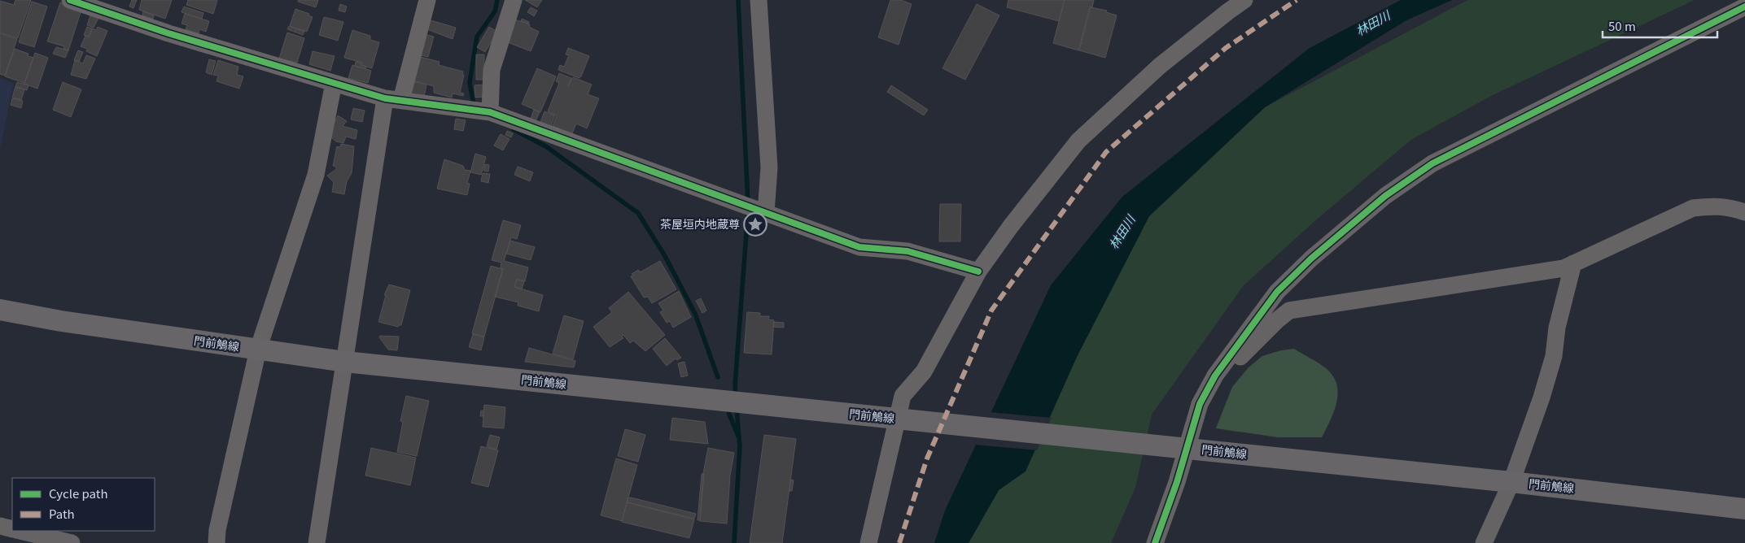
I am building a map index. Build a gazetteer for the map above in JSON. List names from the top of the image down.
{
  "streets": {
    "main road": ["門前鵤線"]
  },
  "water": ["林田川"],
  "places": {
    "place": ["茶屋垣内地蔵尊"]
  },
  "legend": ["Cycle path", "Path"],
  "scale_bar": "50 m"
}
